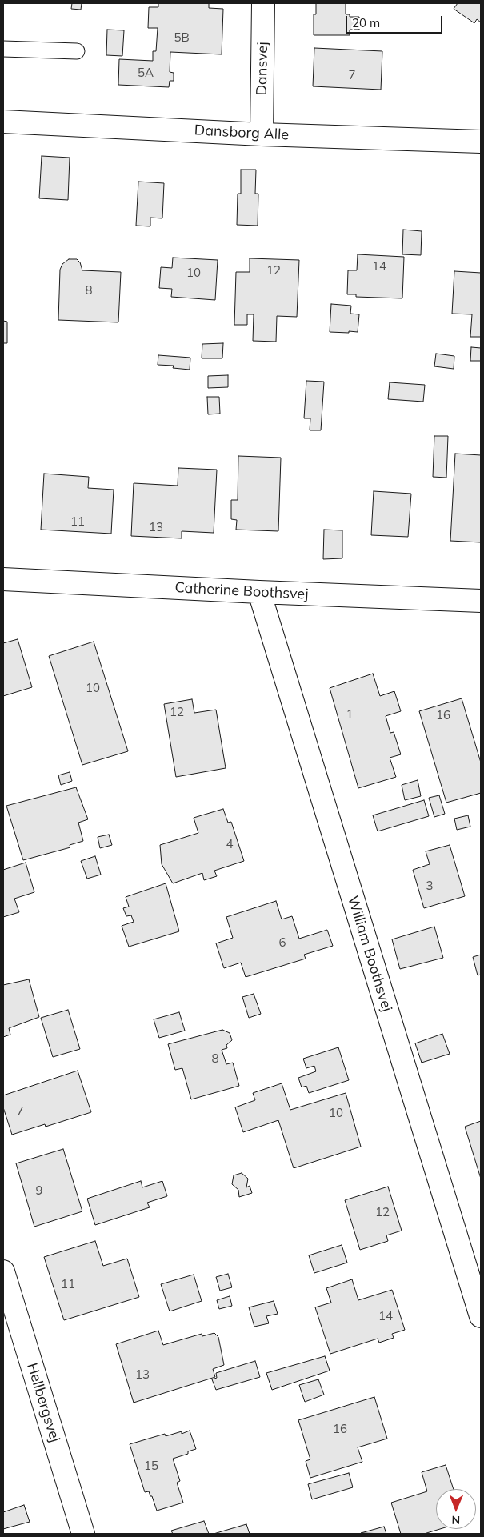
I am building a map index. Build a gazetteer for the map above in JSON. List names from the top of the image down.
{
  "streets": {
    "street": [
      "Dansvej",
      "Dansborg Alle",
      "Catherine Boothsvej",
      "William Boothsvej",
      "Hellbergsvej"
    ]
  },
  "crossings": [
    ["Dansvej", "Dansborg Alle"],
    ["Catherine Boothsvej", "William Boothsvej"]
  ],
  "house_numbers": [
    "5B",
    "5A",
    "7",
    "14",
    "12",
    "10",
    "8",
    "11",
    "13",
    "10",
    "12",
    "1",
    "16",
    "4",
    "3",
    "6",
    "8",
    "7",
    "10",
    "9",
    "12",
    "11",
    "14",
    "13",
    "16",
    "15"
  ],
  "scale_bar": "20 m",
  "north": "bottom"
}
